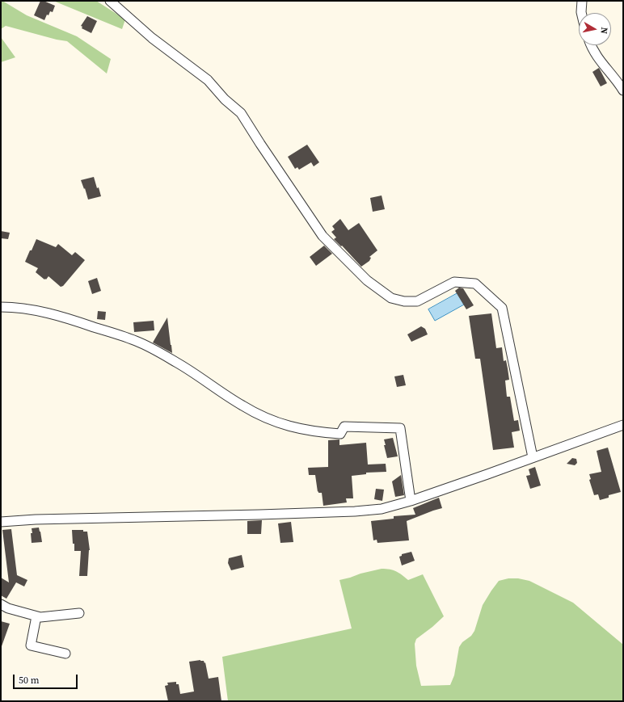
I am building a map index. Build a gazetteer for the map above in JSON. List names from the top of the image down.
{
  "scale_bar": "50 m",
  "north": "right"
}
